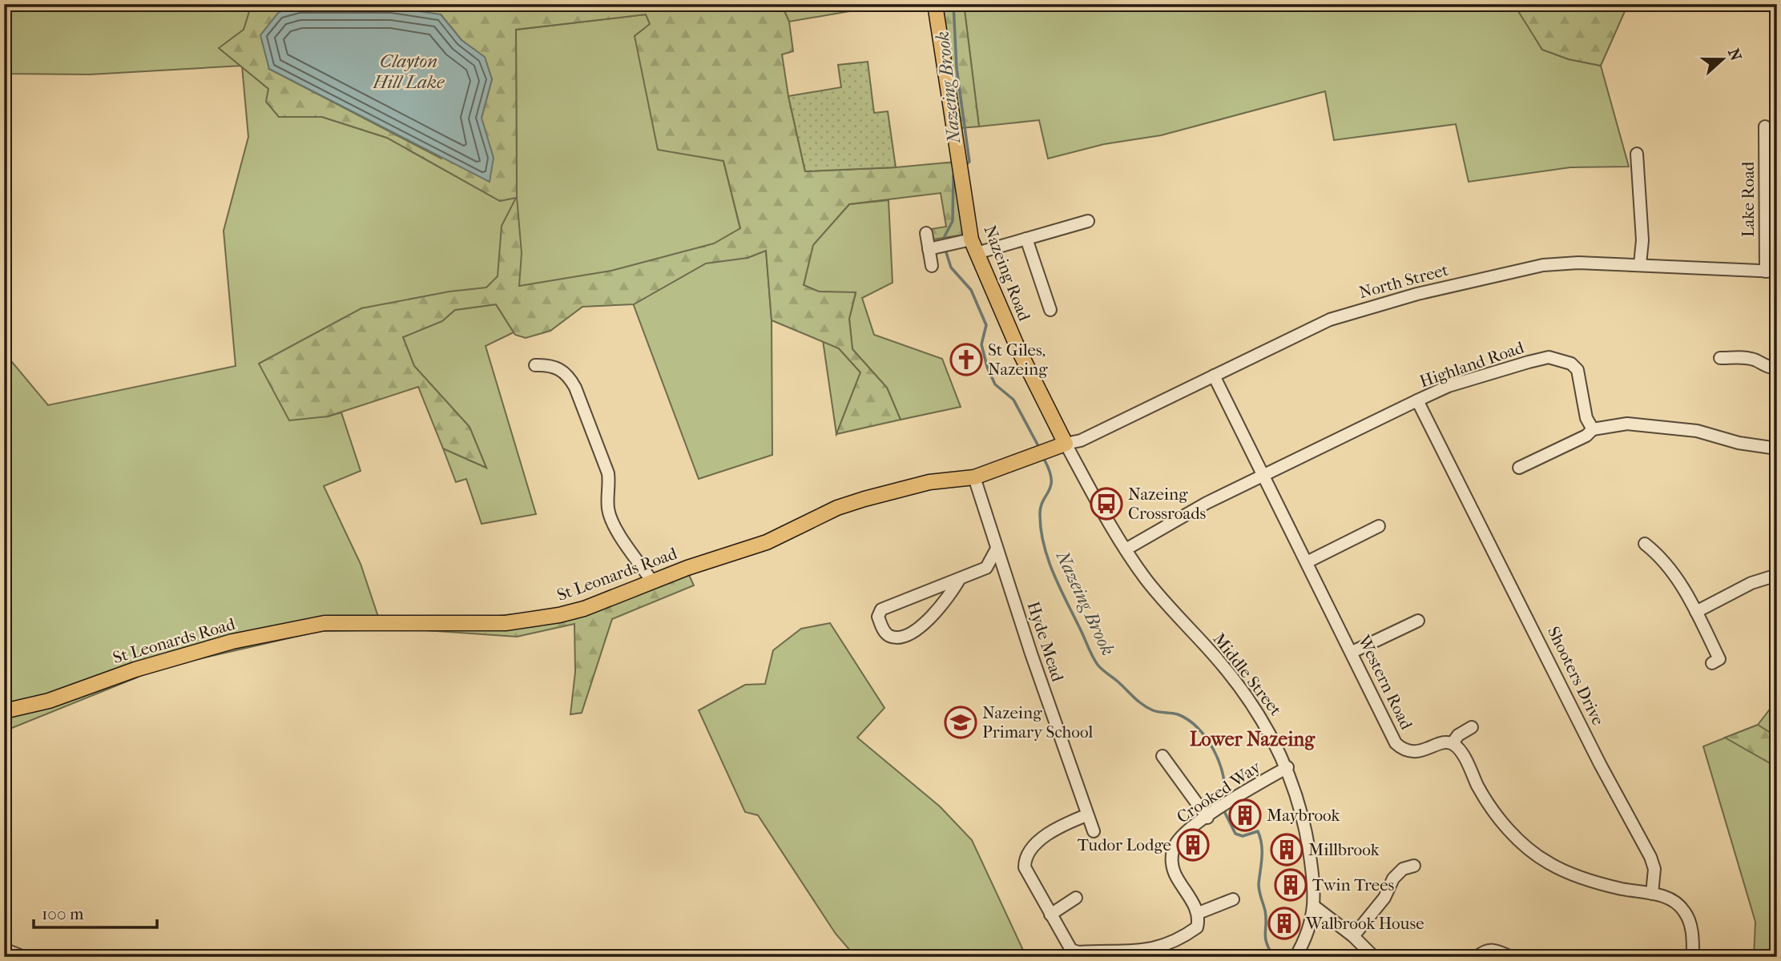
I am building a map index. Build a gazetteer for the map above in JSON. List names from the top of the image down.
{
  "streets": {
    "main road": ["Nazeing Road", "St Leonards Road"],
    "street": [
      "Lake Road",
      "North Street",
      "Highland Road",
      "Hyde Mead",
      "Middle Street",
      "Shooters Drive",
      "Western Road",
      "Crooked Way"
    ]
  },
  "crossings": [
    ["Lake Road", "North Street"],
    ["Nazeing Road", "North Street"],
    ["Nazeing Road", "St Leonards Road"],
    ["Nazeing Road", "Middle Street"],
    ["North Street", "St Leonards Road"],
    ["North Street", "Middle Street"],
    ["North Street", "Western Road"],
    ["Highland Road", "Middle Street"],
    ["Highland Road", "Shooters Drive"],
    ["Highland Road", "Western Road"],
    ["St Leonards Road", "Hyde Mead"],
    ["St Leonards Road", "Middle Street"],
    ["Middle Street", "Crooked Way"]
  ],
  "districts": ["Lower Nazeing"],
  "water": ["Clayton Hill Lake", "Nazeing Brook"],
  "places": {
    "church": ["St Giles, Nazeing"],
    "bus stop": ["Nazeing Crossroads"],
    "school or university": ["Nazeing Primary School"],
    "building": [
      "Maybrook",
      "Tudor Lodge",
      "Millbrook",
      "Twin Trees",
      "Walbrook House"
    ]
  },
  "scale_bar": "100 m",
  "north": "right"
}
